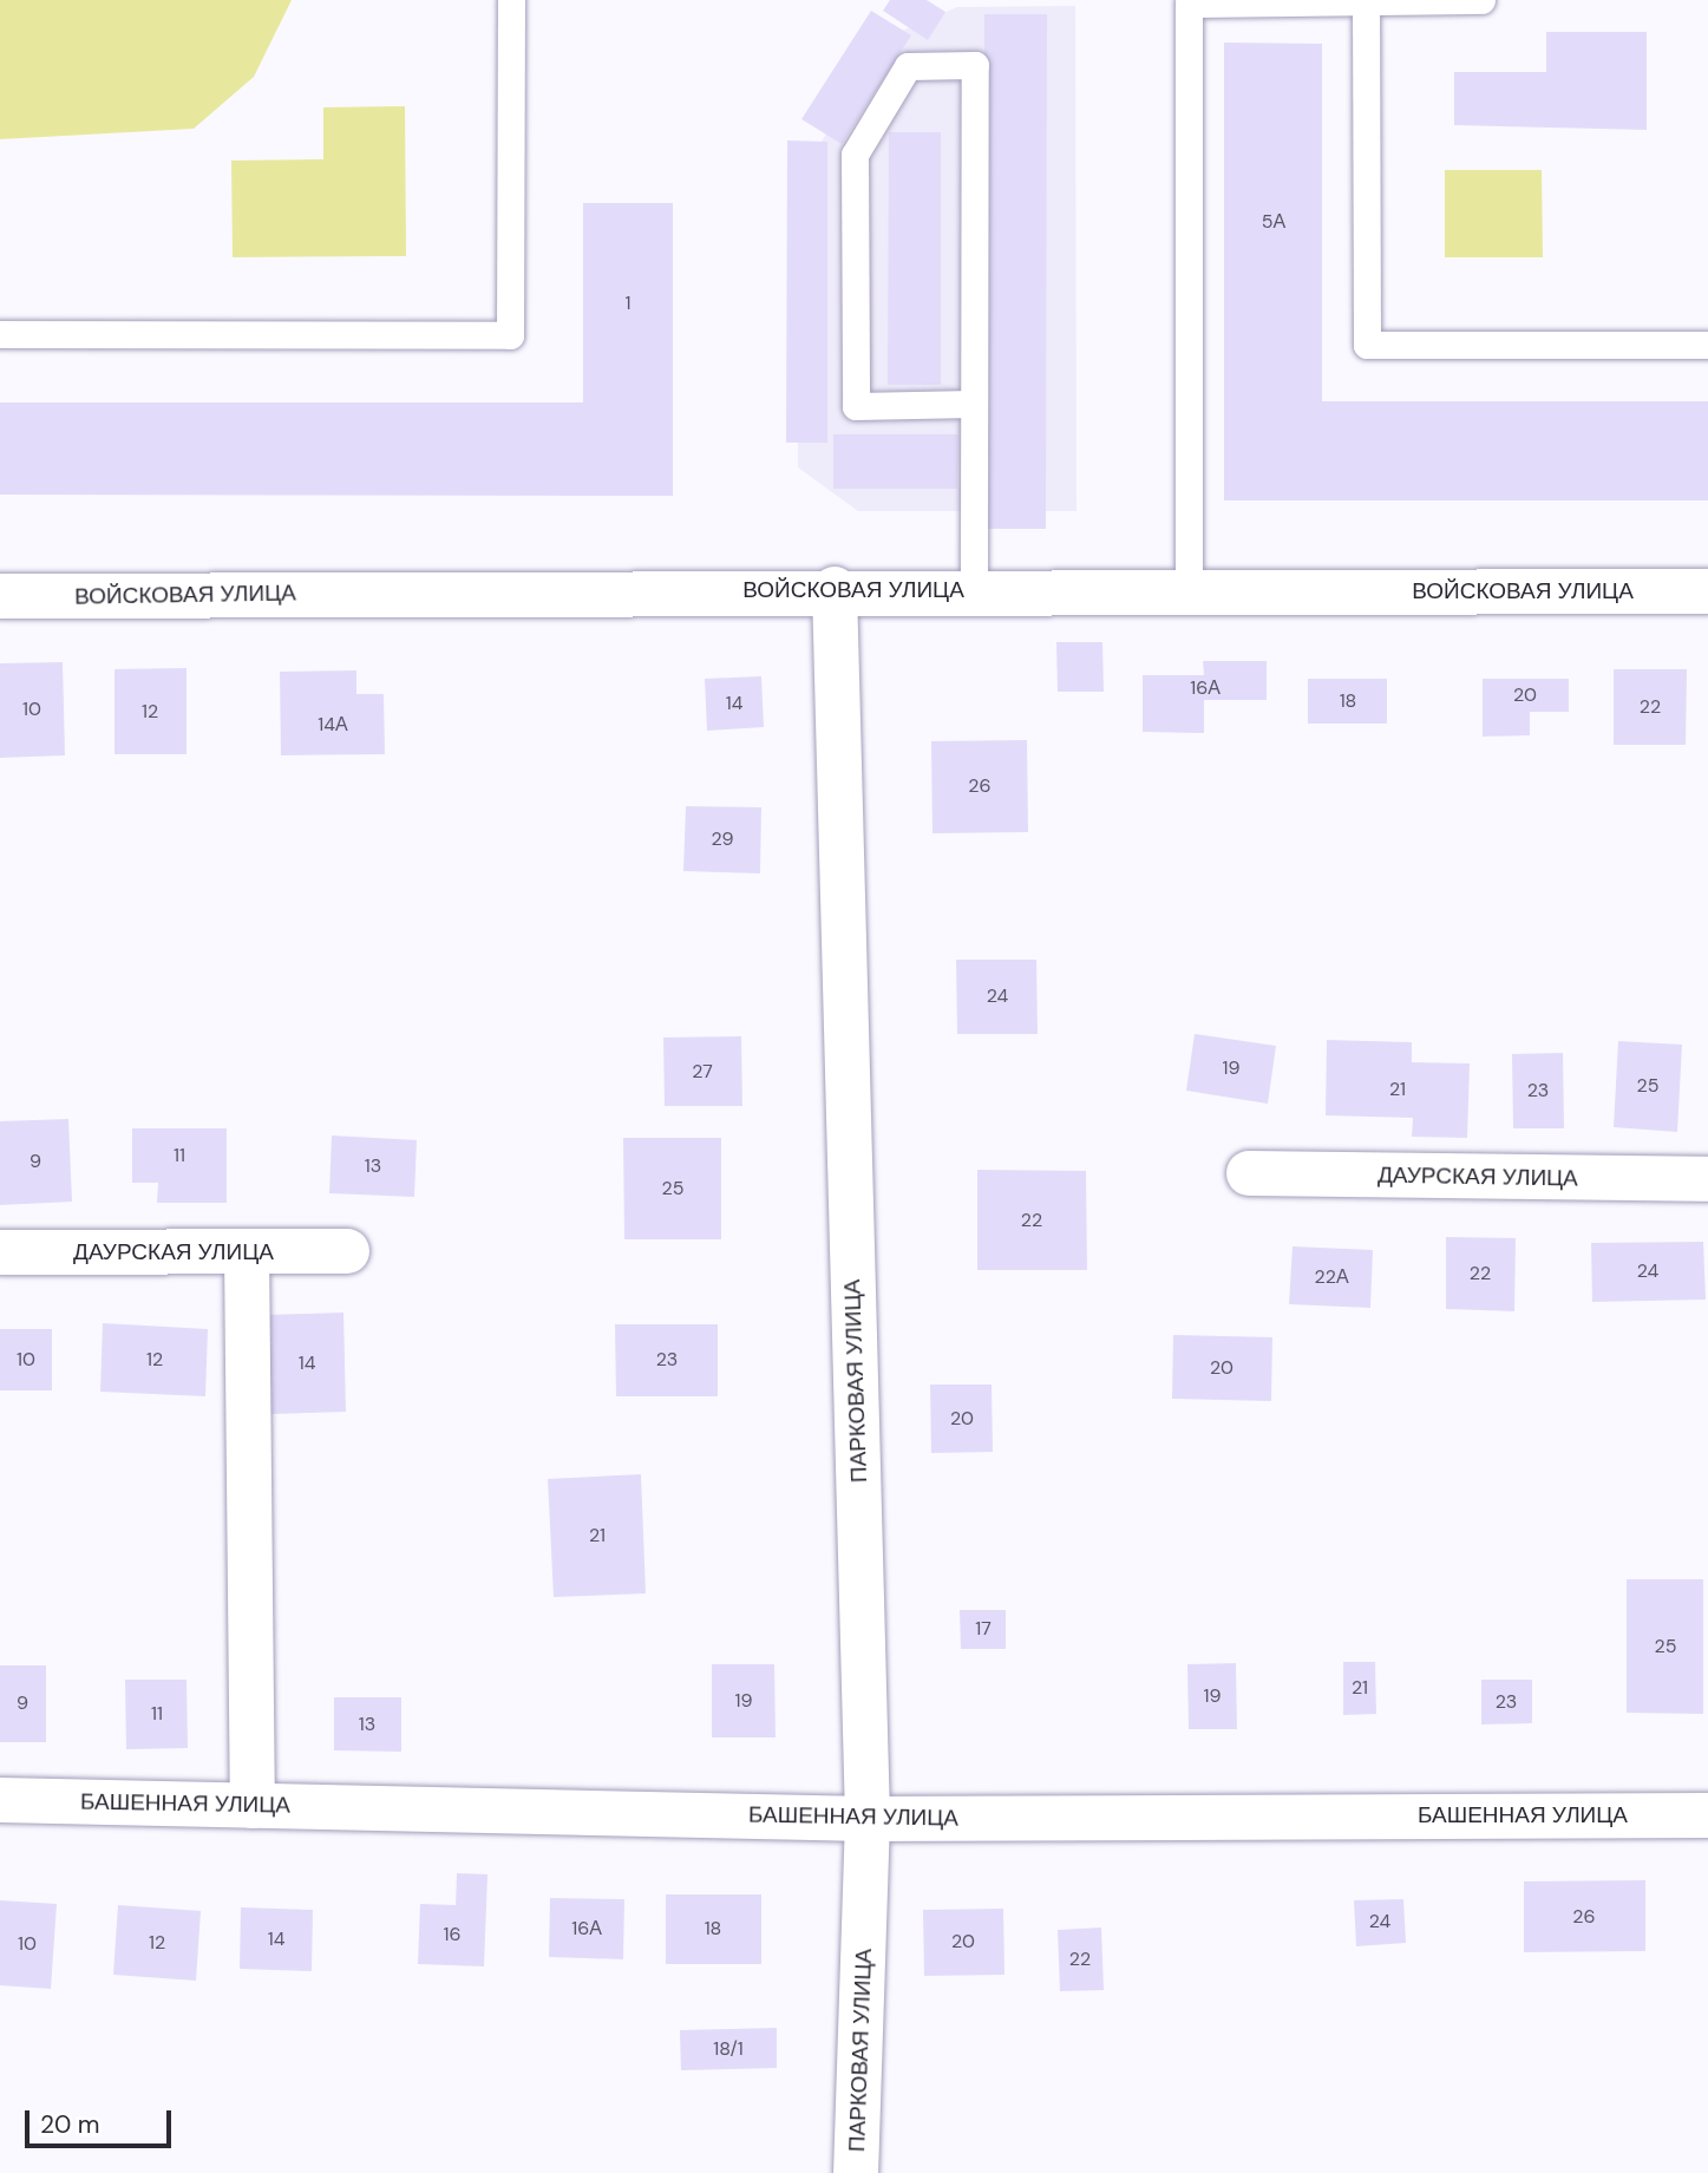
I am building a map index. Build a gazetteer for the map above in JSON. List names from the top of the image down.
{
  "streets": {
    "street": [
      "ВОЙСКОВАЯ УЛИЦА",
      "ДАУРСКАЯ УЛИЦА",
      "ПАРКОВАЯ УЛИЦА",
      "БАШЕННАЯ УЛИЦА"
    ]
  },
  "crossings": [
    ["ВОЙСКОВАЯ УЛИЦА", "ПАРКОВАЯ УЛИЦА"],
    ["ПАРКОВАЯ УЛИЦА", "БАШЕННАЯ УЛИЦА"]
  ],
  "house_numbers": [
    "5А",
    "1",
    "16А",
    "20",
    "18",
    "14",
    "22",
    "10",
    "12",
    "14А",
    "26",
    "29",
    "24",
    "19",
    "27",
    "25",
    "21",
    "23",
    "11",
    "9",
    "13",
    "25",
    "22",
    "24",
    "22",
    "22А",
    "10",
    "12",
    "23",
    "14",
    "20",
    "20",
    "21",
    "17",
    "25",
    "21",
    "19",
    "19",
    "23",
    "9",
    "11",
    "13",
    "26",
    "24",
    "16А",
    "18",
    "16",
    "14",
    "20",
    "12",
    "10",
    "22",
    "18/1"
  ],
  "scale_bar": "20 m"
}
